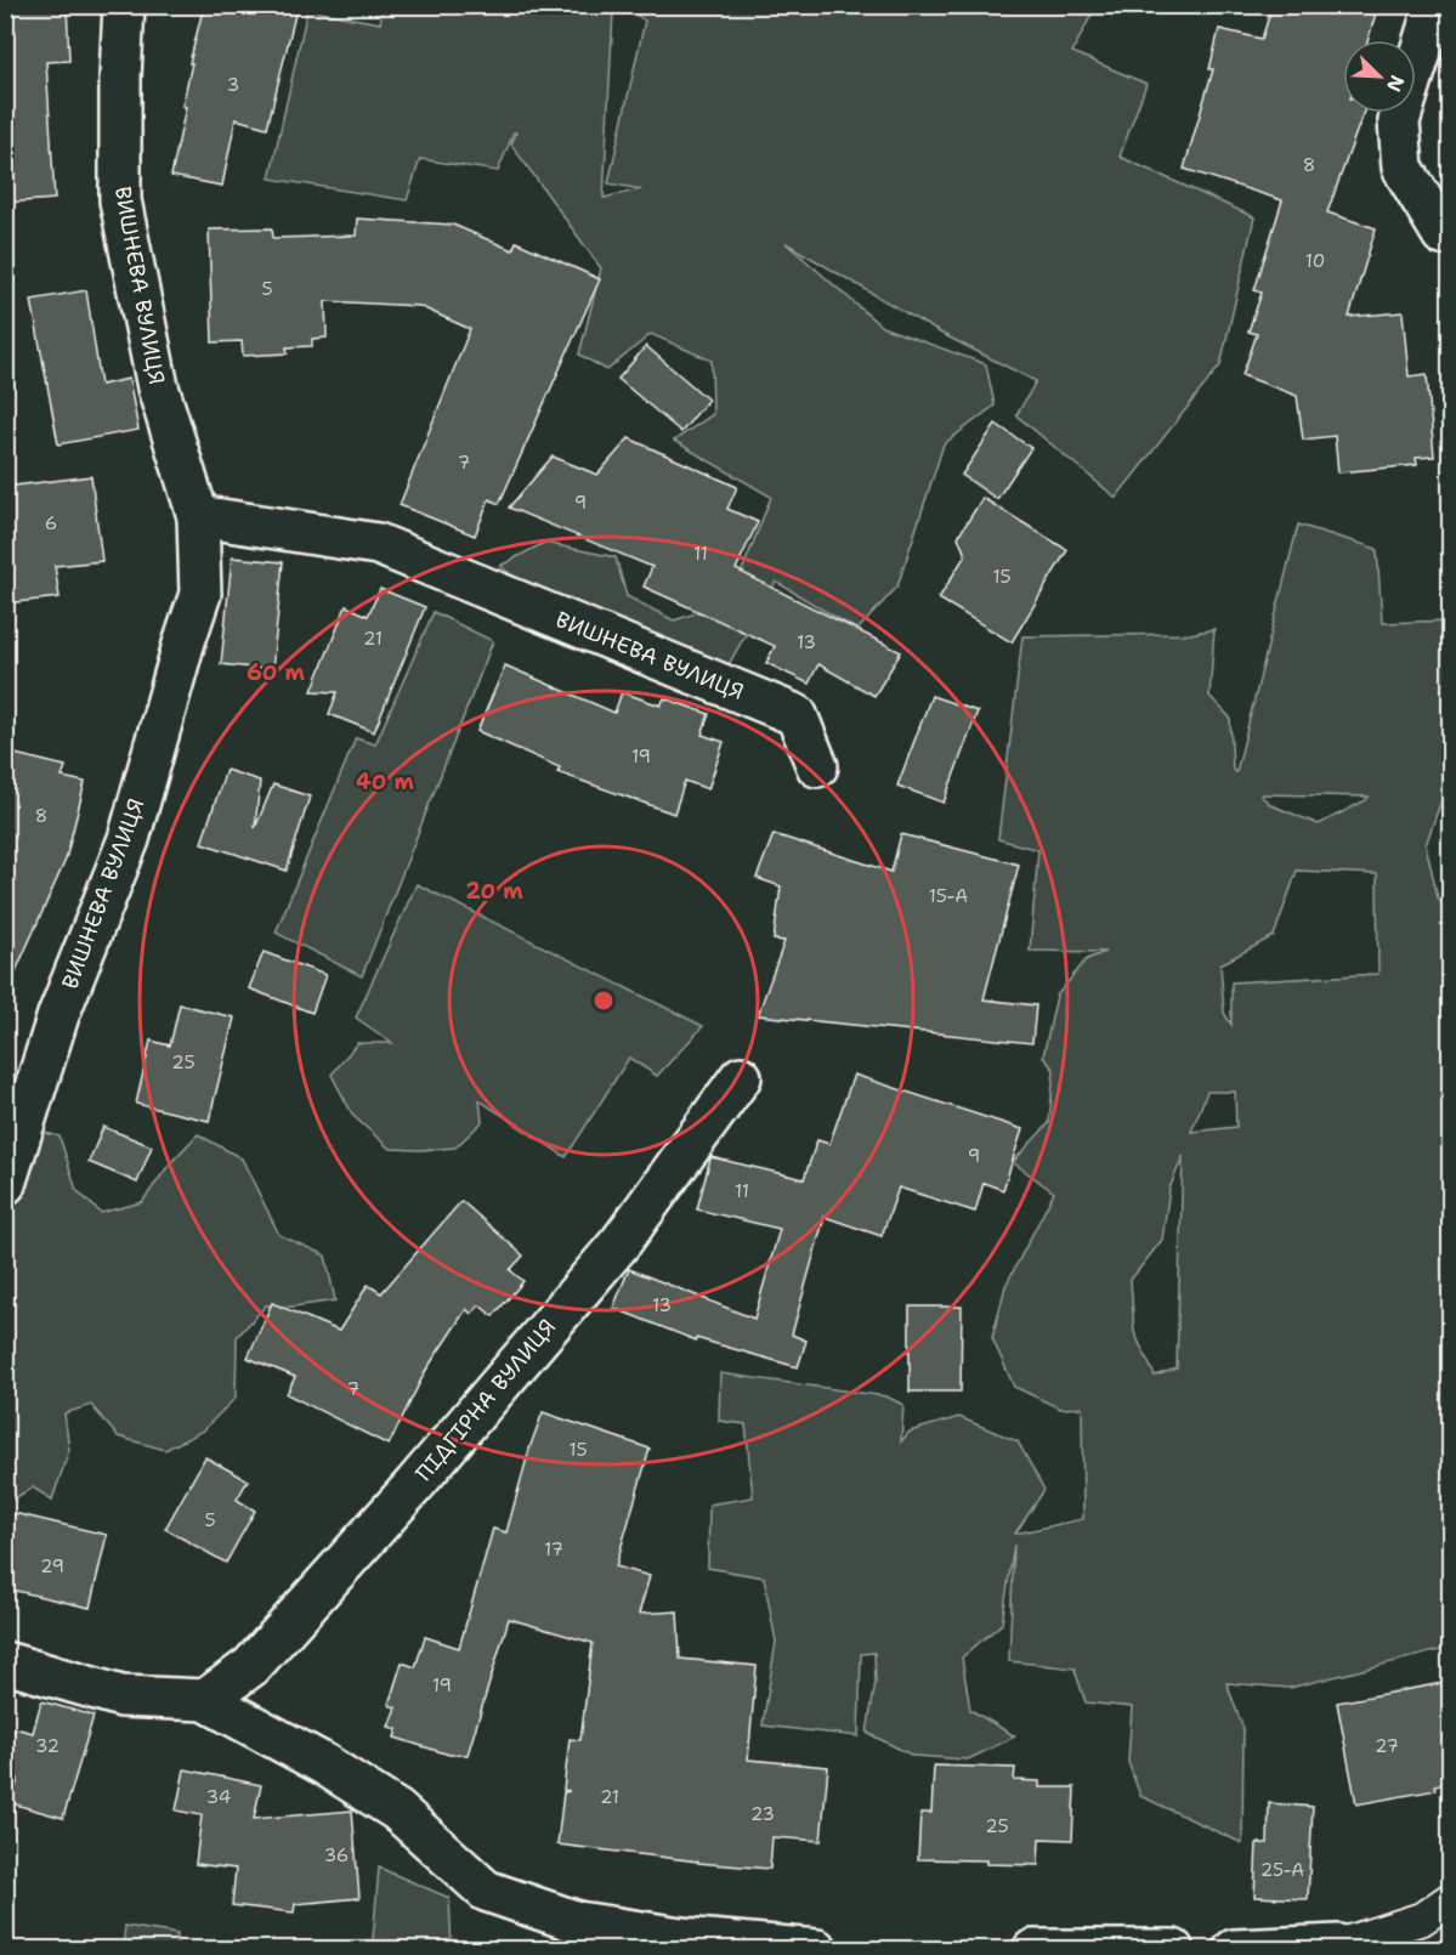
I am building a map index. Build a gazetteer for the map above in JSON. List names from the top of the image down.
{
  "streets": {
    "street": ["ВИШНЕВА ВУЛИЦЯ", "ПІДГІРНА ВУЛИЦЯ"]
  },
  "house_numbers": [
    "3",
    "8",
    "10",
    "5",
    "7",
    "9",
    "6",
    "11",
    "15",
    "21",
    "13",
    "19",
    "8",
    "15-А",
    "25",
    "9",
    "11",
    "13",
    "7",
    "15",
    "5",
    "17",
    "29",
    "19",
    "32",
    "27",
    "34",
    "21",
    "23",
    "25",
    "36",
    "25-А"
  ],
  "north": "bottom right",
  "rings": ["60 m", "40 m", "20 m"]
}
